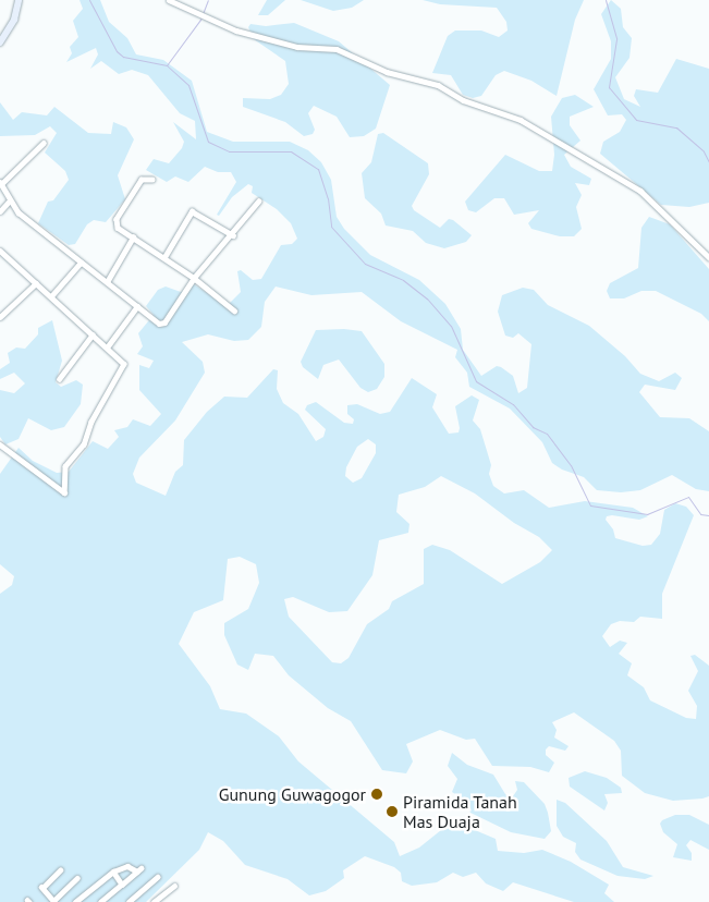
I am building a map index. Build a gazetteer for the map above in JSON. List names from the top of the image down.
{
  "places": ["Gunung Guwagogor", "Piramida Tanah Mas Duaja"]
}
